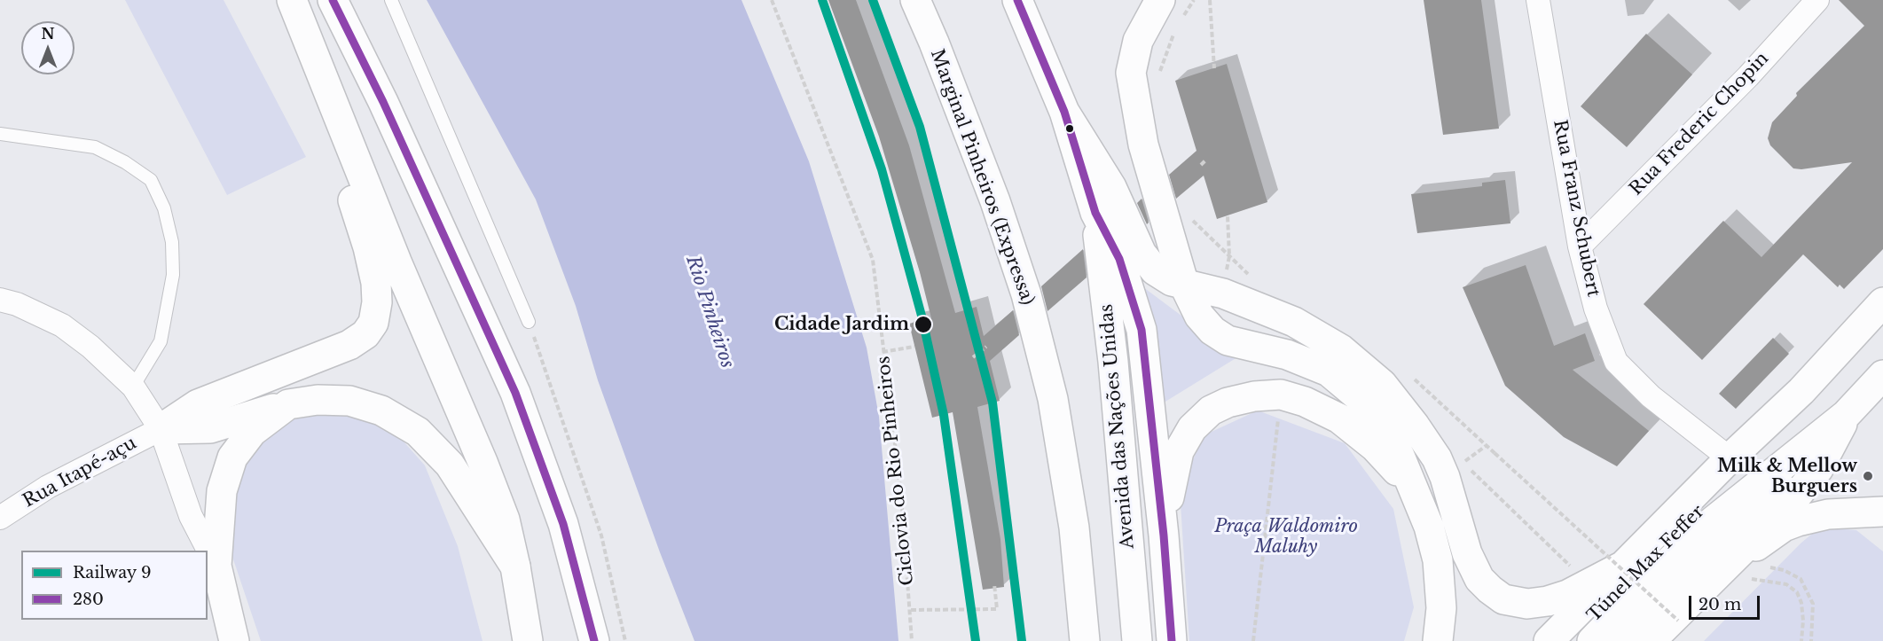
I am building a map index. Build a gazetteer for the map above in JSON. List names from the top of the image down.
{
  "streets": {
    "main road": ["Marginal Pinheiros (Expressa)", "Avenida das Nações Unidas", "Túnel Max Feffer"],
    "street": ["Rua Frederic Chopin", "Rua Franz Schubert", "Rua Itapé-açu"],
    "path": ["Ciclovia do Rio Pinheiros"]
  },
  "crossings": [
    ["Rua Frederic Chopin", "Rua Franz Schubert"]
  ],
  "water": ["Rio Pinheiros"],
  "parks": ["Praça Waldomiro Maluhy"],
  "places": ["Cidade Jardim", "Milk & Mellow Burguers"],
  "lines": ["rail line 9", "transit line 280"],
  "legend": ["Railway 9", "280"],
  "scale_bar": "20 m",
  "north": "top"
}
